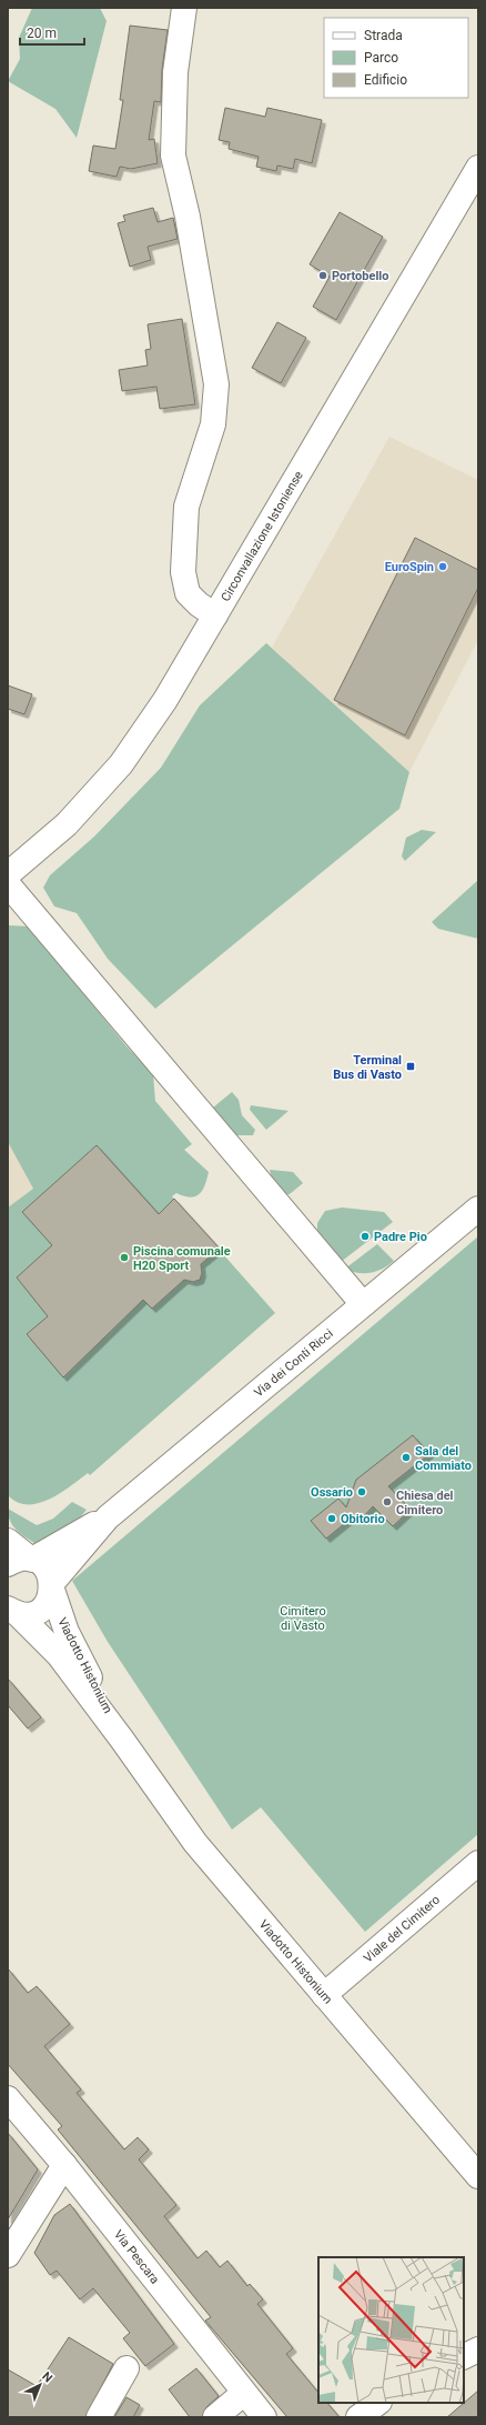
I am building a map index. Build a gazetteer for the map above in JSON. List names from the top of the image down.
{
  "streets": {
    "street": [
      "Circonvallazione Istoniense",
      "Via dei Conti Ricci",
      "Viadotto Histonium",
      "Viale del Cimitero",
      "Via Pescara"
    ]
  },
  "crossings": [
    ["Via dei Conti Ricci", "Viadotto Histonium"],
    ["Viadotto Histonium", "Viale del Cimitero"]
  ],
  "parks": ["Cimitero di Vasto"],
  "places": {
    "other": [
      "Portobello",
      "EuroSpin",
      "Padre Pio",
      "Piscina comunale H20 Sport",
      "Sala del Commiato",
      "Ossario",
      "Chiesa del Cimitero",
      "Obitorio"
    ],
    "transit": ["Terminal Bus di Vasto"]
  },
  "legend": ["Strada", "Parco", "Edificio"],
  "scale_bar": "20 m",
  "north": "top right"
}
